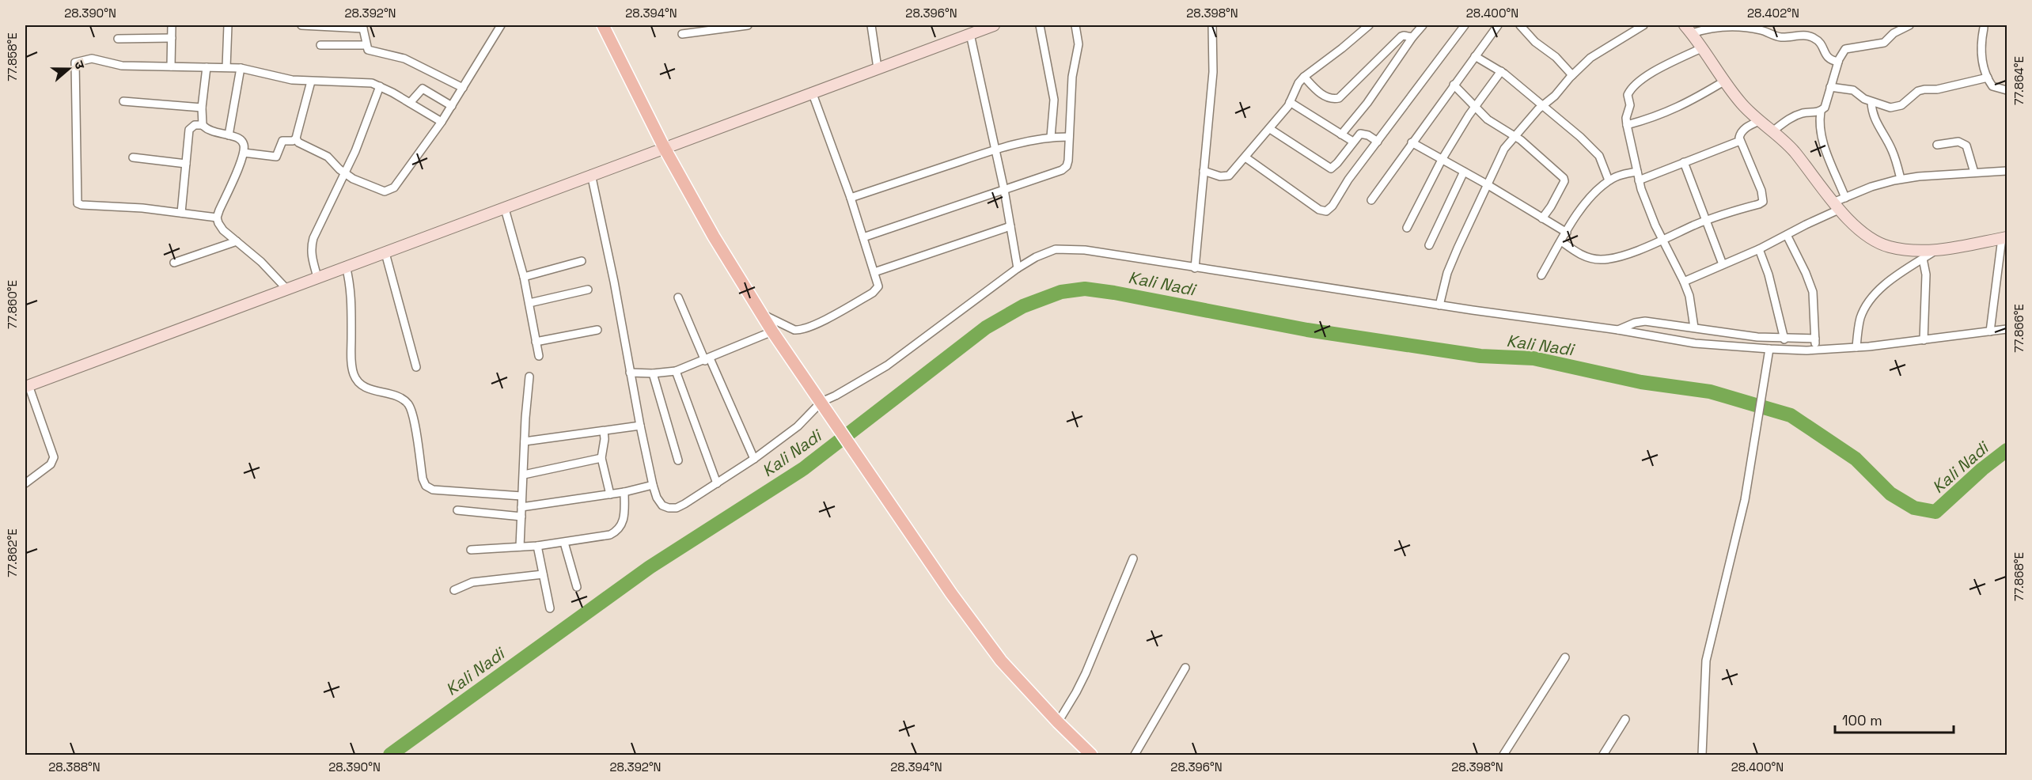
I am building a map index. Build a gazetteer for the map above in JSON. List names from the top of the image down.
{
  "water": ["Kali Nadi"],
  "scale_bar": "100 m",
  "north": "right",
  "coordinates": [
    "28.390°N",
    "28.392°N",
    "28.394°N",
    "28.396°N",
    "28.398°N",
    "28.400°N",
    "28.402°N",
    "77.858°E",
    "77.864°E",
    "77.860°E",
    "77.866°E",
    "77.862°E",
    "77.868°E",
    "28.388°N"
  ]
}
